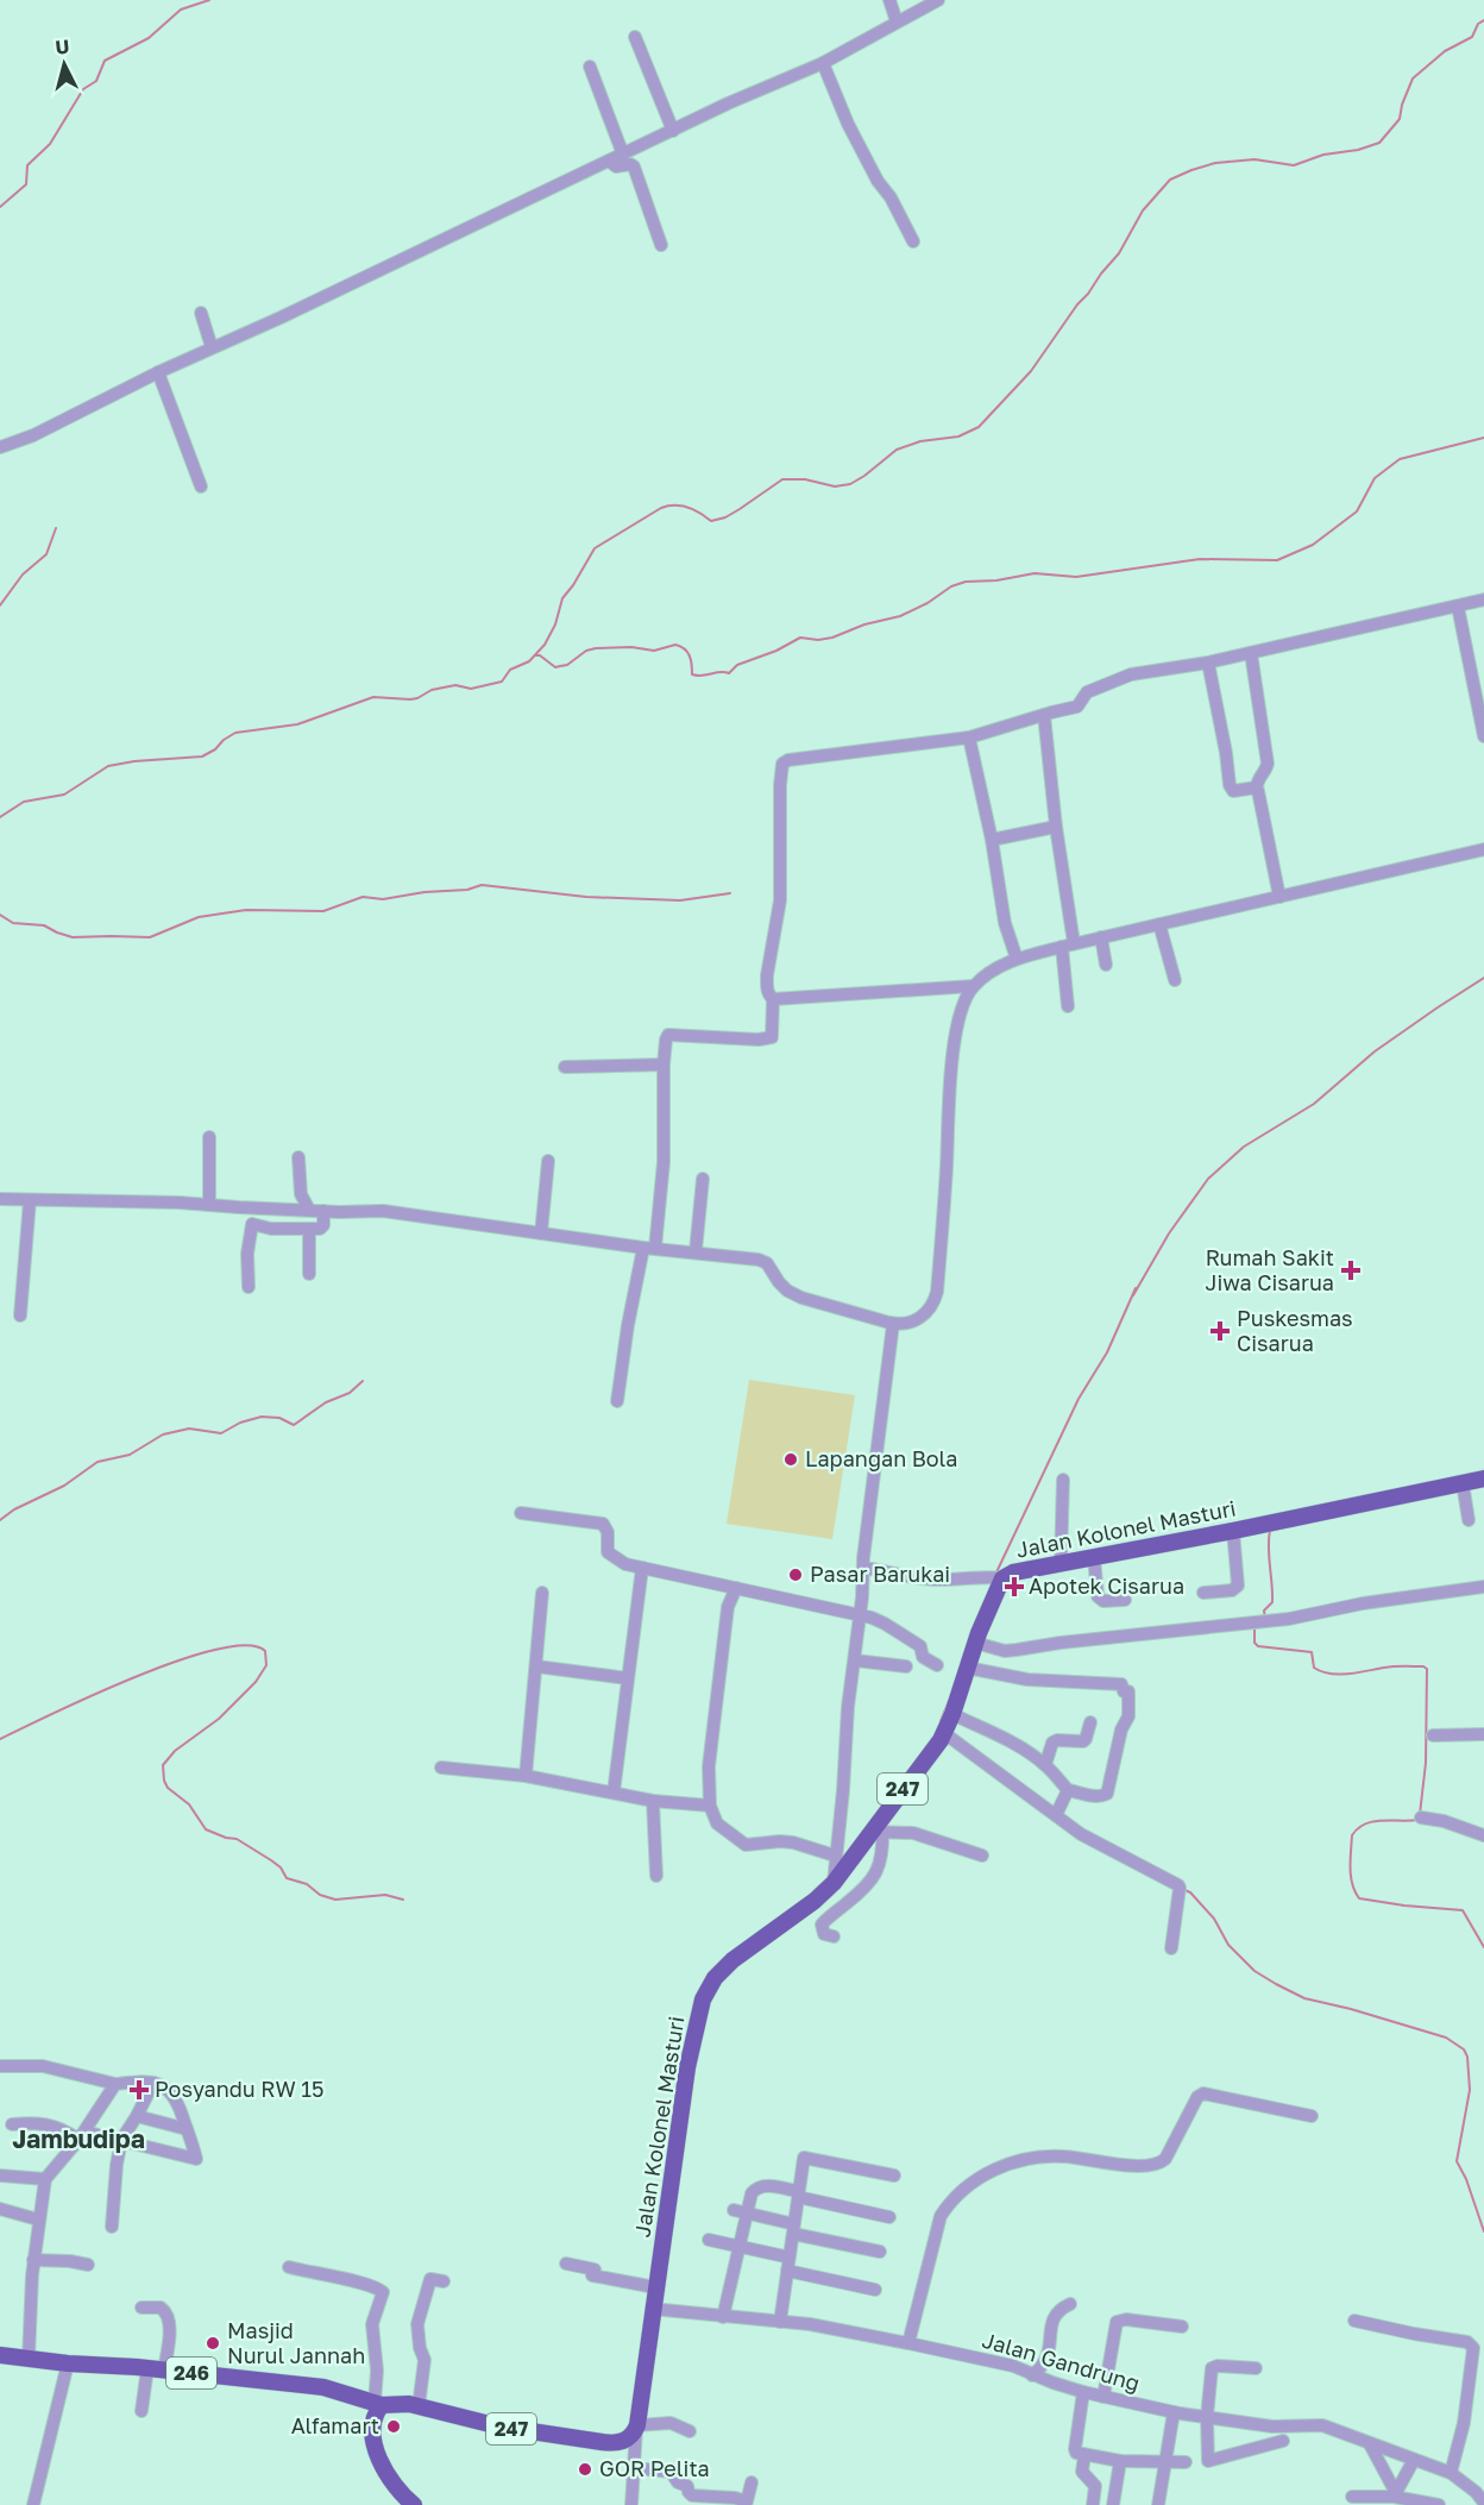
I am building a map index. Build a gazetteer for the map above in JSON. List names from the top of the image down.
{
  "streets": {
    "main road": ["Jalan Kolonel Masturi", "247", "246"],
    "street": ["Jalan Gandrung"]
  },
  "crossings": [
    ["Jalan Kolonel Masturi", "247"],
    ["Jalan Kolonel Masturi", "Jalan Gandrung"],
    ["247", "246"]
  ],
  "districts": ["Jambudipa"],
  "places": {
    "health": [
      "Rumah Sakit Jiwa Cisarua",
      "Puskesmas Cisarua",
      "Apotek Cisarua",
      "Posyandu RW 15"
    ],
    "other": [
      "Lapangan Bola",
      "Pasar Barukai",
      "Masjid Nurul Jannah",
      "Alfamart",
      "GOR Pelita"
    ]
  },
  "north": "top"
}
